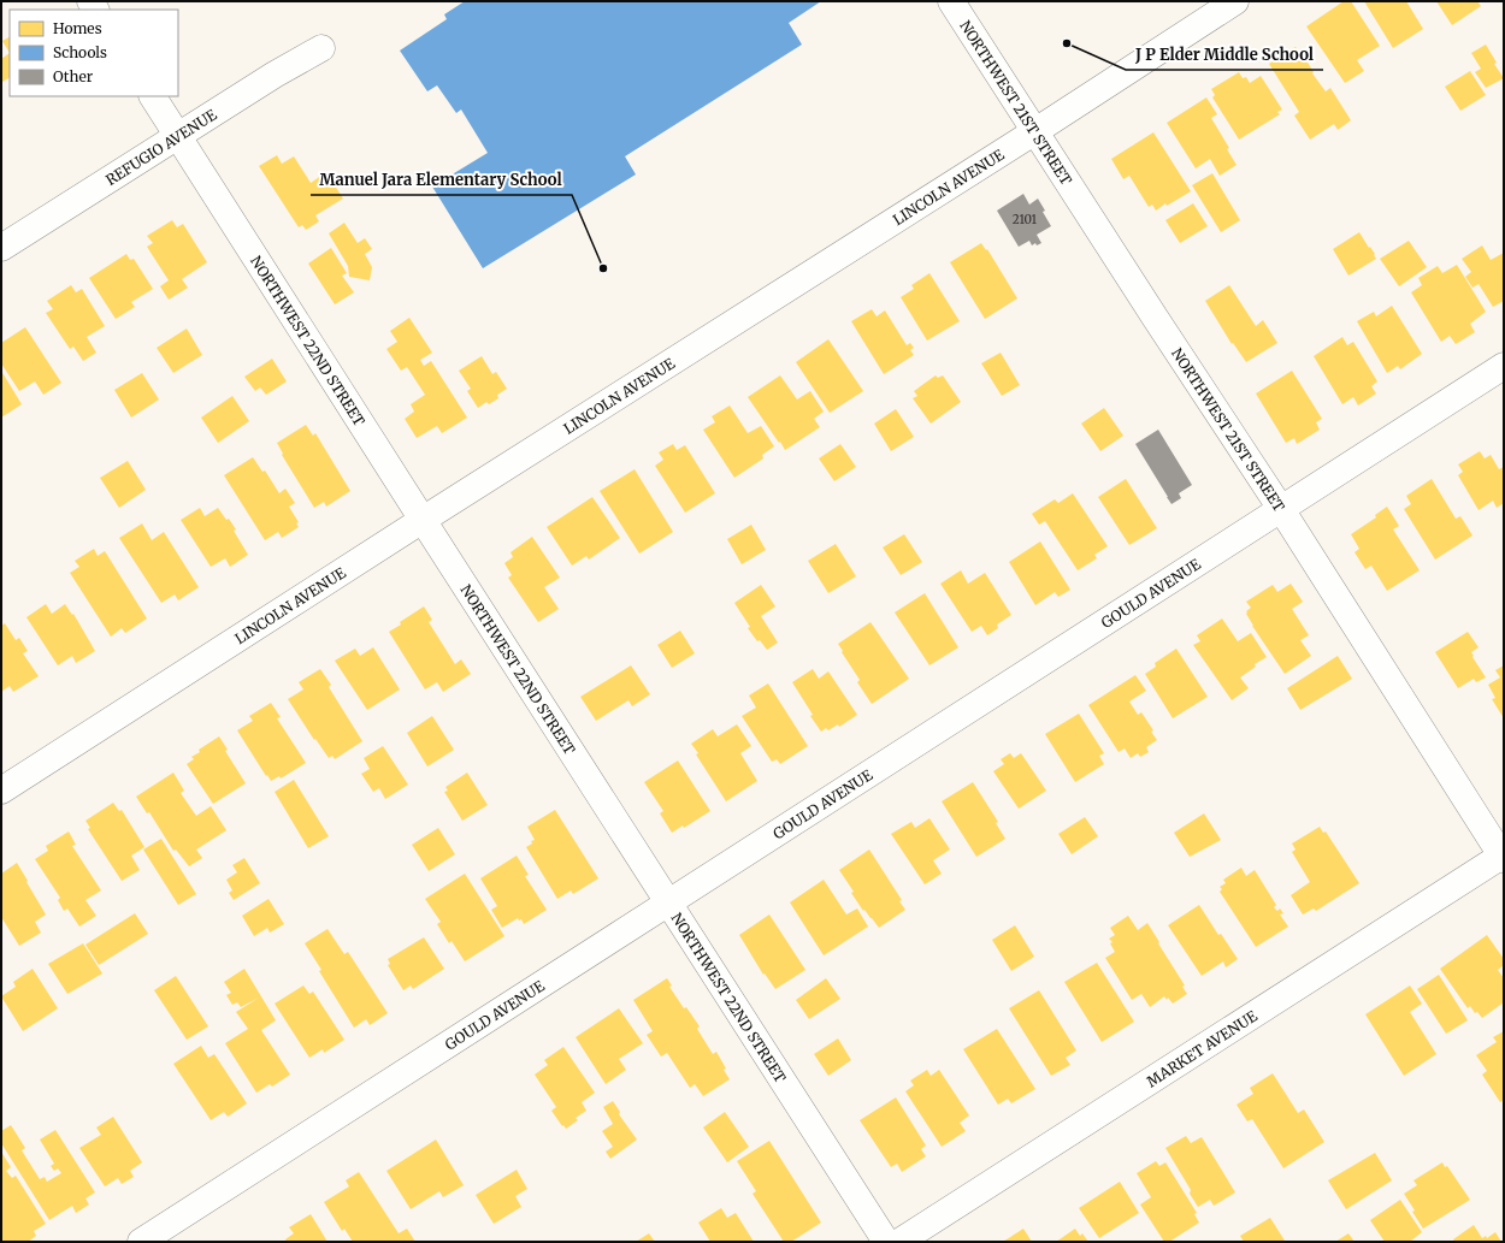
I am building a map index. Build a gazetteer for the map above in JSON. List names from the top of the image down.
{
  "streets": {
    "street": [
      "NORTHWEST 21ST STREET",
      "REFUGIO AVENUE",
      "LINCOLN AVENUE",
      "NORTHWEST 22ND STREET",
      "GOULD AVENUE",
      "MARKET AVENUE"
    ]
  },
  "crossings": [
    ["NORTHWEST 21ST STREET", "LINCOLN AVENUE"],
    ["NORTHWEST 21ST STREET", "GOULD AVENUE"],
    ["NORTHWEST 21ST STREET", "MARKET AVENUE"],
    ["REFUGIO AVENUE", "NORTHWEST 22ND STREET"],
    ["LINCOLN AVENUE", "NORTHWEST 22ND STREET"],
    ["NORTHWEST 22ND STREET", "GOULD AVENUE"]
  ],
  "places": ["J P Elder Middle School", "Manuel Jara Elementary School"],
  "house_numbers": ["2101"],
  "legend": ["Homes", "Schools", "Other"]
}
